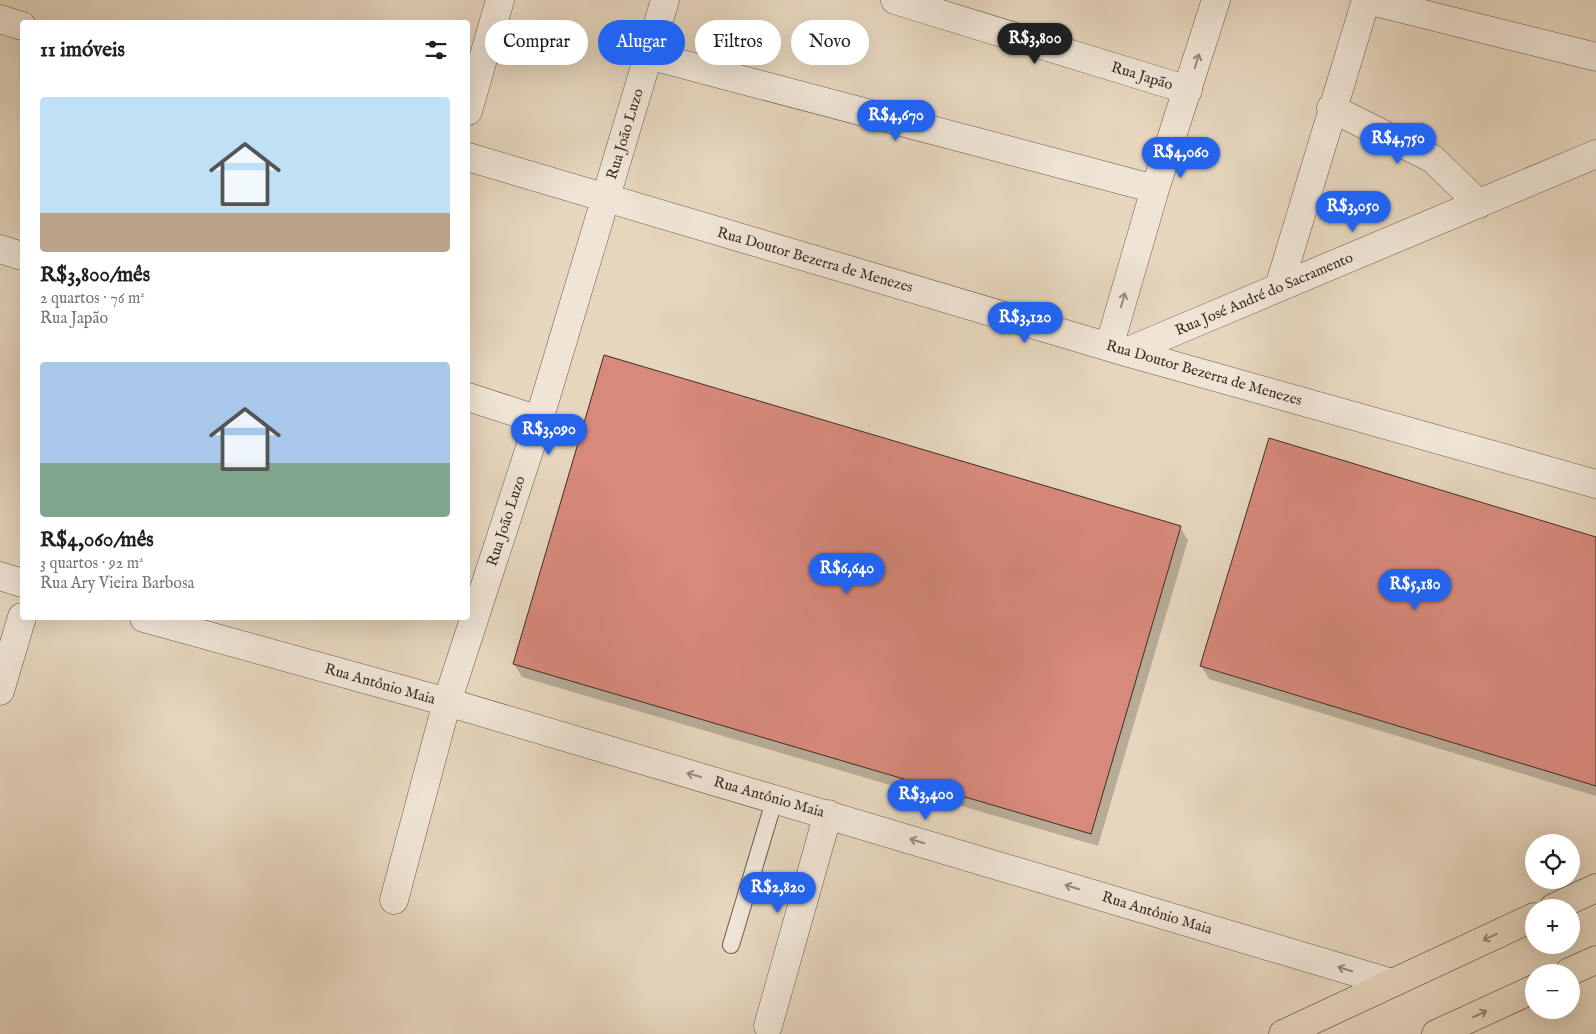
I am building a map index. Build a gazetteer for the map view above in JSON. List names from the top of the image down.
{
  "streets": {
    "street": [
      "Rua Japão",
      "Rua João Luzo",
      "Rua Doutor Bezerra de Menezes",
      "Rua José André do Sacramento",
      "Rua Antônio Maia"
    ]
  },
  "crossings": [
    ["Rua João Luzo", "Rua Doutor Bezerra de Menezes"],
    ["Rua João Luzo", "Rua Antônio Maia"],
    ["Rua Doutor Bezerra de Menezes", "Rua José André do Sacramento"]
  ],
  "one_way": ["Rua Antônio Maia"],
  "page": {
    "chip": [
      "Comprar",
      "Alugar",
      "Filtros",
      "Novo"
    ],
    "heading": "11 imóveis",
    "price": [
      "R$3,800",
      "R$4,670",
      "R$4,750",
      "R$4,060",
      "R$3,050",
      "R$3,120",
      "R$3,090",
      "R$6,640",
      "R$5,180",
      "R$3,400",
      "R$2,820"
    ],
    "list": [
      {
        "name": "R$3,800/mês",
        "note": "2 quartos · 76 m² · Rua Japão"
      },
      {
        "name": "R$4,060/mês",
        "note": "3 quartos · 92 m² · Rua Ary Vieira Barbosa"
      }
    ],
    "map_buttons": ["+", "−"]
  }
}
